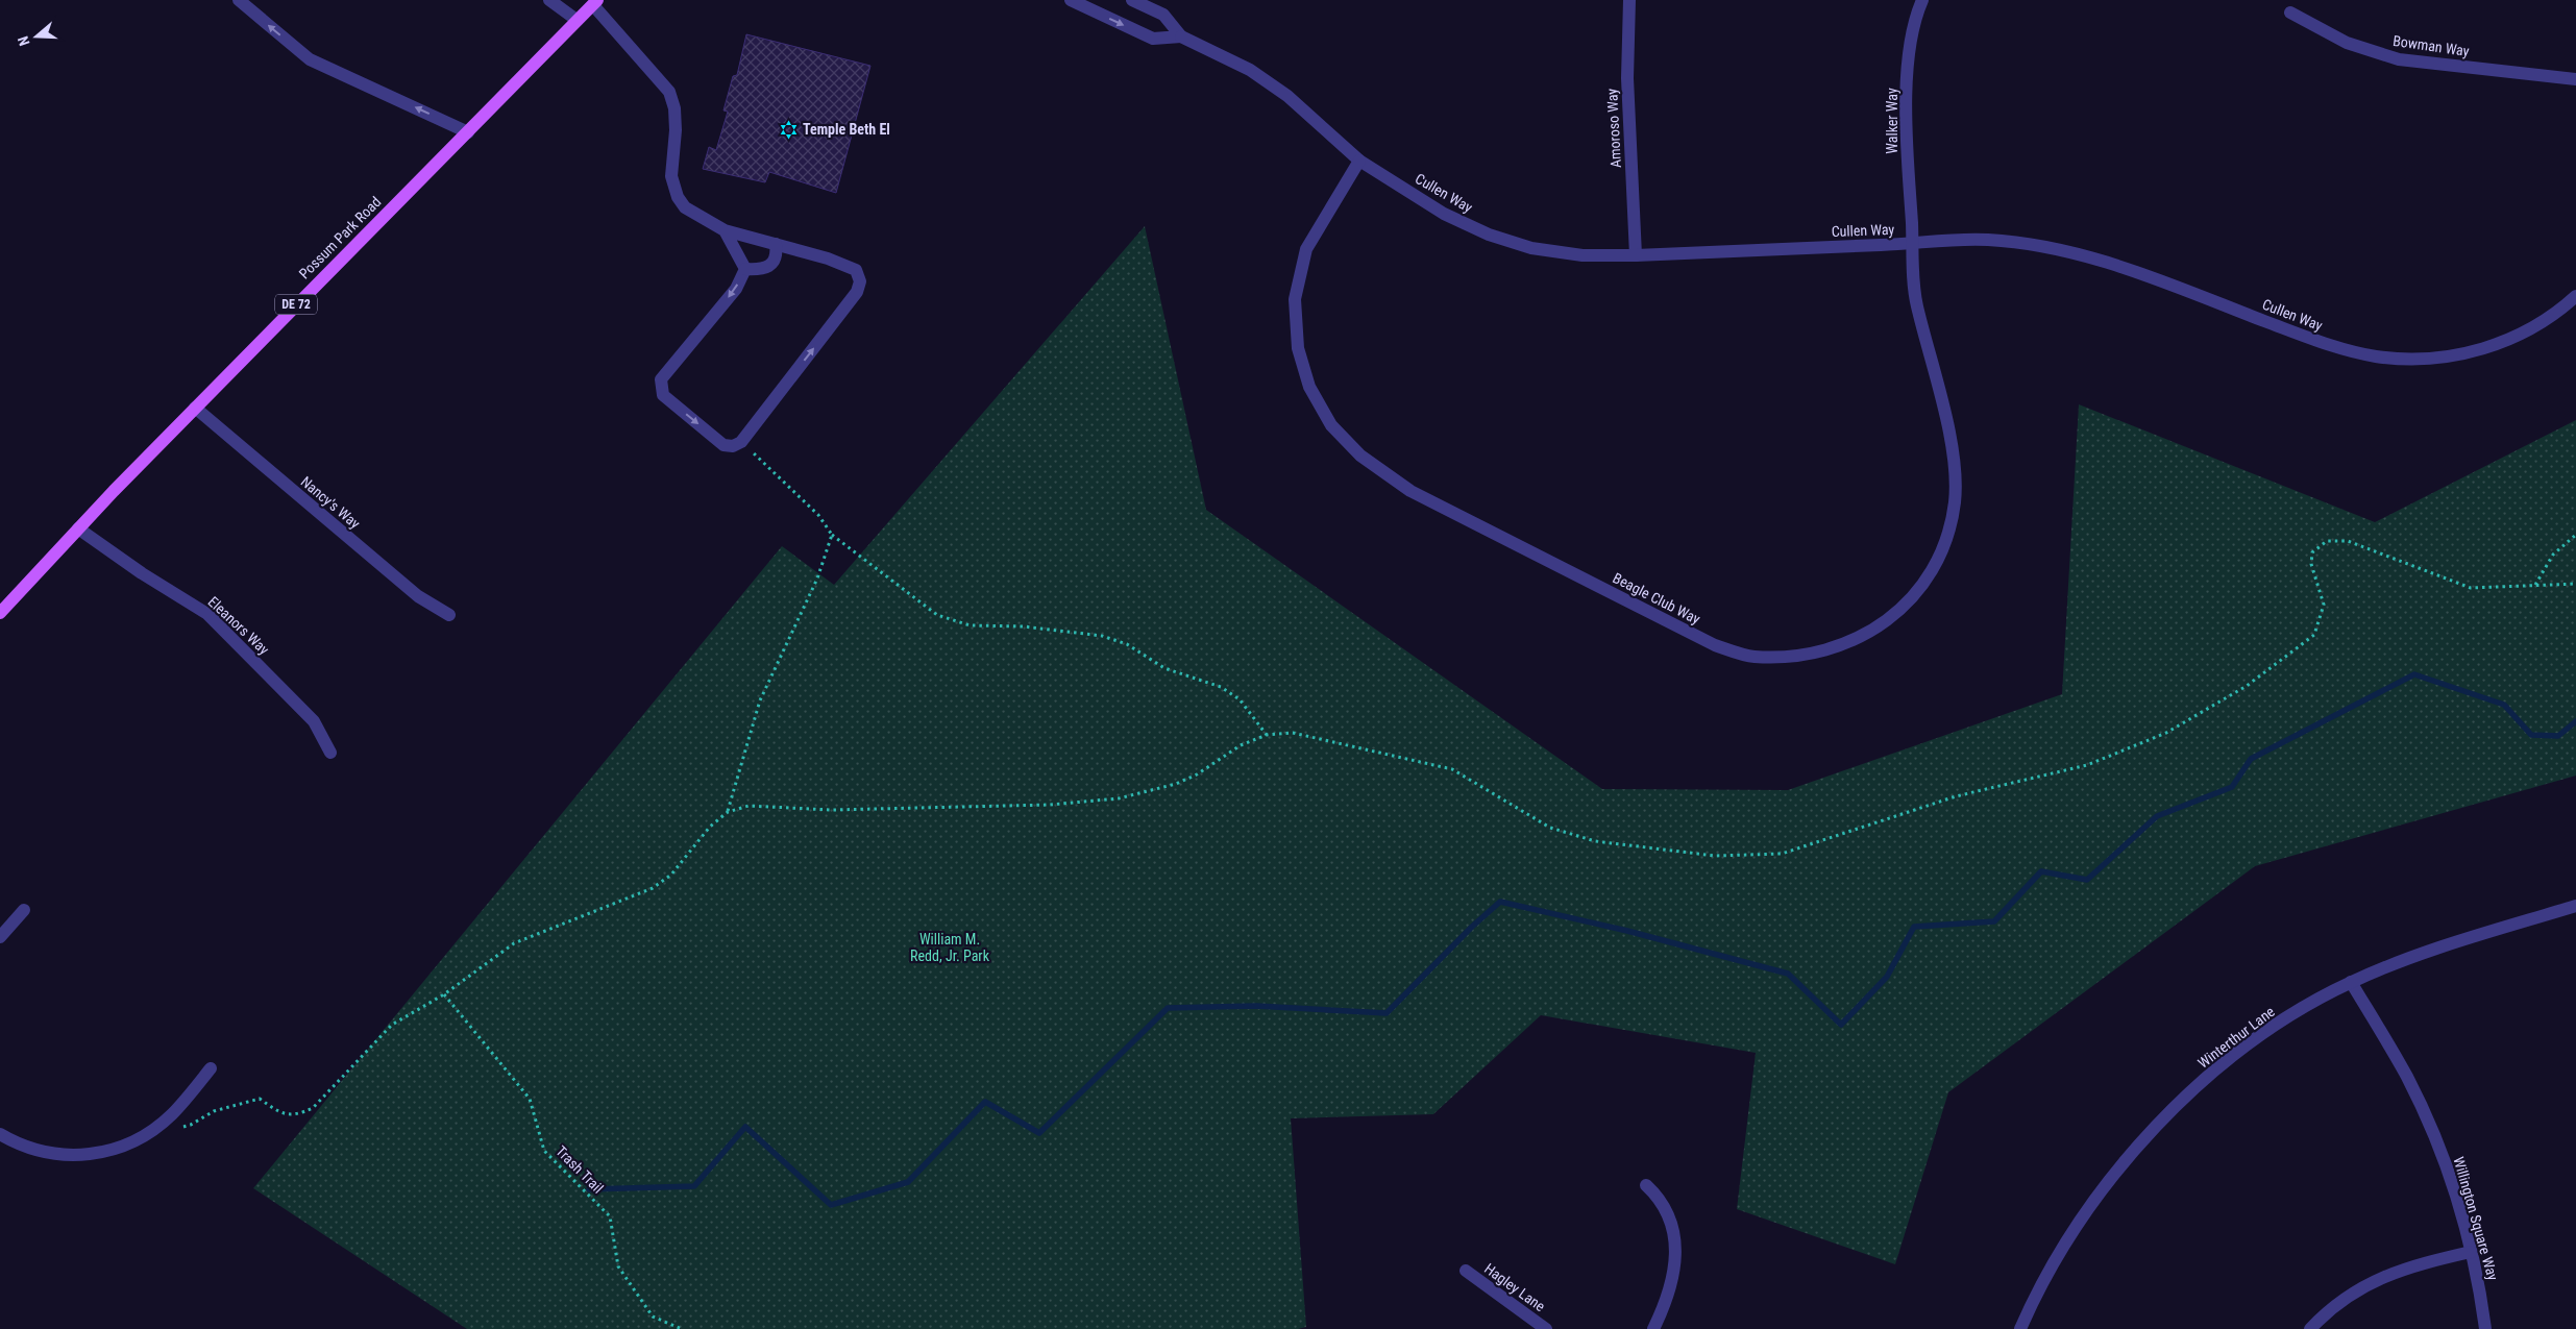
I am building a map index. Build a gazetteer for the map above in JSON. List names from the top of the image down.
{
  "streets": {
    "main road": ["Possum Park Road", "DE 72"],
    "street": [
      "Bowman Way",
      "Walker Way",
      "Amoroso Way",
      "Cullen Way",
      "Nancy's Way",
      "Beagle Club Way",
      "Eleanors Way",
      "Winterthur Lane",
      "Willington Square Way",
      "Hagley Lane"
    ],
    "path": ["Trash Trail"]
  },
  "crossings": [
    ["Walker Way", "Cullen Way"],
    ["Walker Way", "Beagle Club Way"],
    ["Amoroso Way", "Cullen Way"],
    ["Cullen Way", "Beagle Club Way"],
    ["Possum Park Road", "Nancy's Way"],
    ["Possum Park Road", "Eleanors Way"],
    ["Winterthur Lane", "Willington Square Way"]
  ],
  "parks": ["William M. Redd, Jr. Park"],
  "places": {
    "synagogue": ["Temple Beth El"]
  },
  "north": "left"
}
